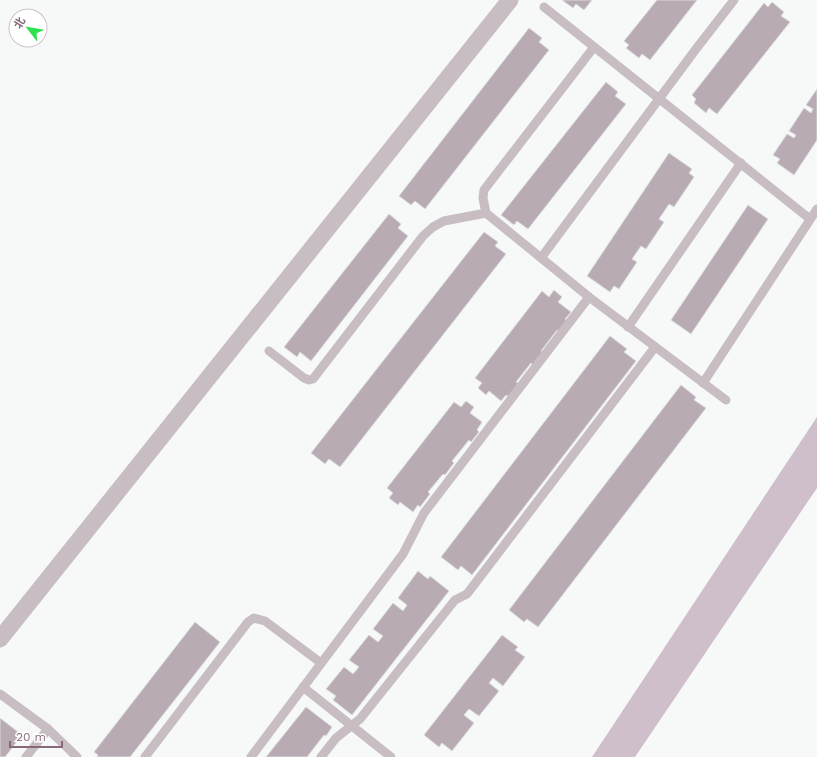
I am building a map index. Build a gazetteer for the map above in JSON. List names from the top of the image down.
{
  "scale_bar": "20 m",
  "north": "top left"
}
